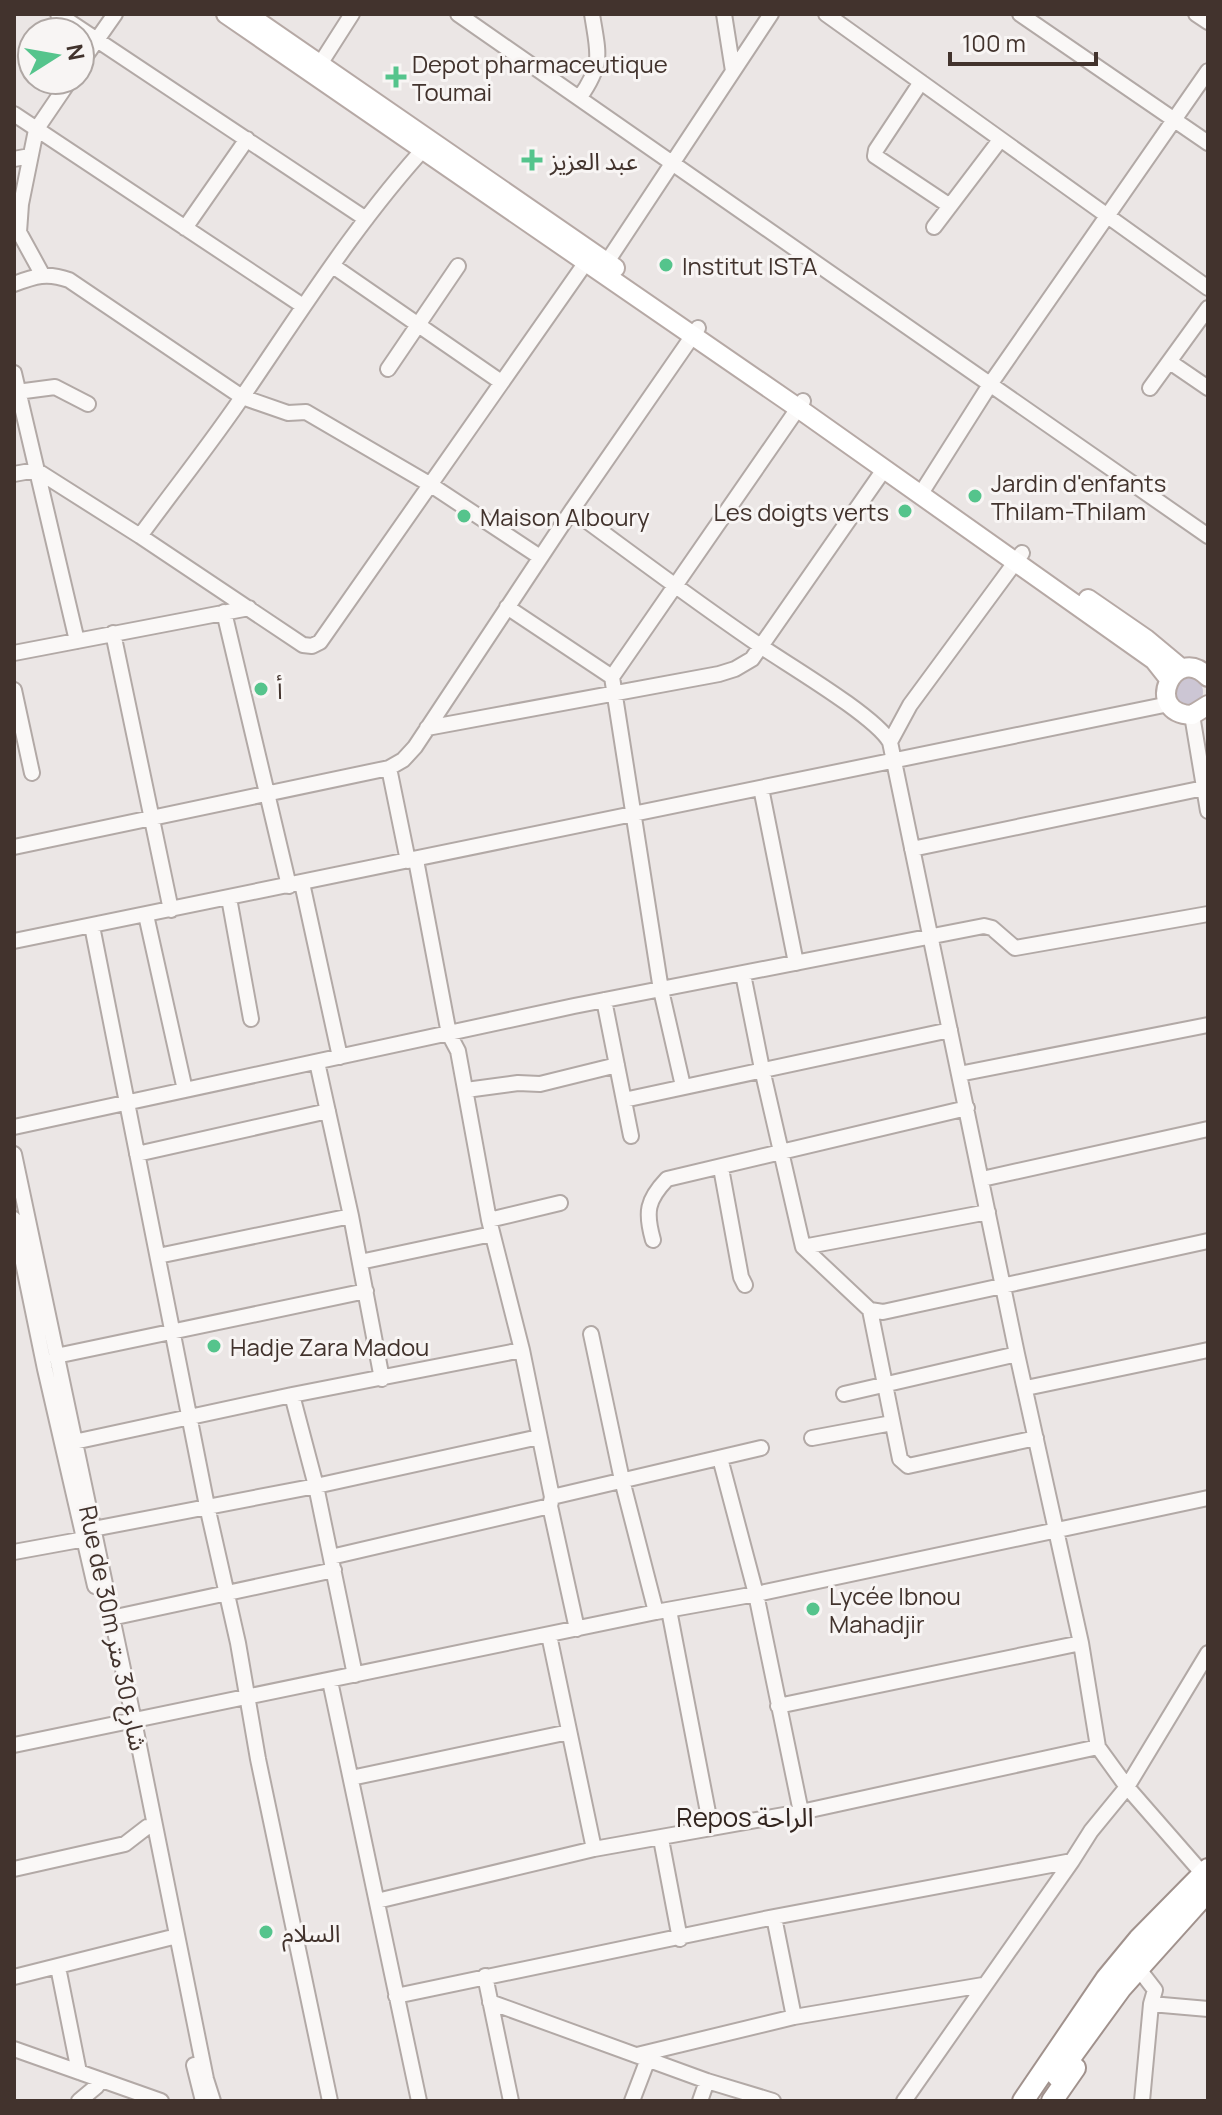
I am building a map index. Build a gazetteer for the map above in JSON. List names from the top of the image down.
{
  "streets": {
    "street": ["Rue de 30m شارع 30 متر"]
  },
  "districts": ["Repos الراحة"],
  "places": {
    "health": ["Depot pharmaceutique Toumai", "عبد العزيز"],
    "other": [
      "Institut ISTA",
      "Jardin d'enfants Thilam-Thilam",
      "Les doigts verts",
      "Maison Alboury",
      "أ",
      "Hadje Zara Madou",
      "Lycée Ibnou Mahadjir",
      "السلام"
    ]
  },
  "scale_bar": "100 m",
  "north": "right"
}
